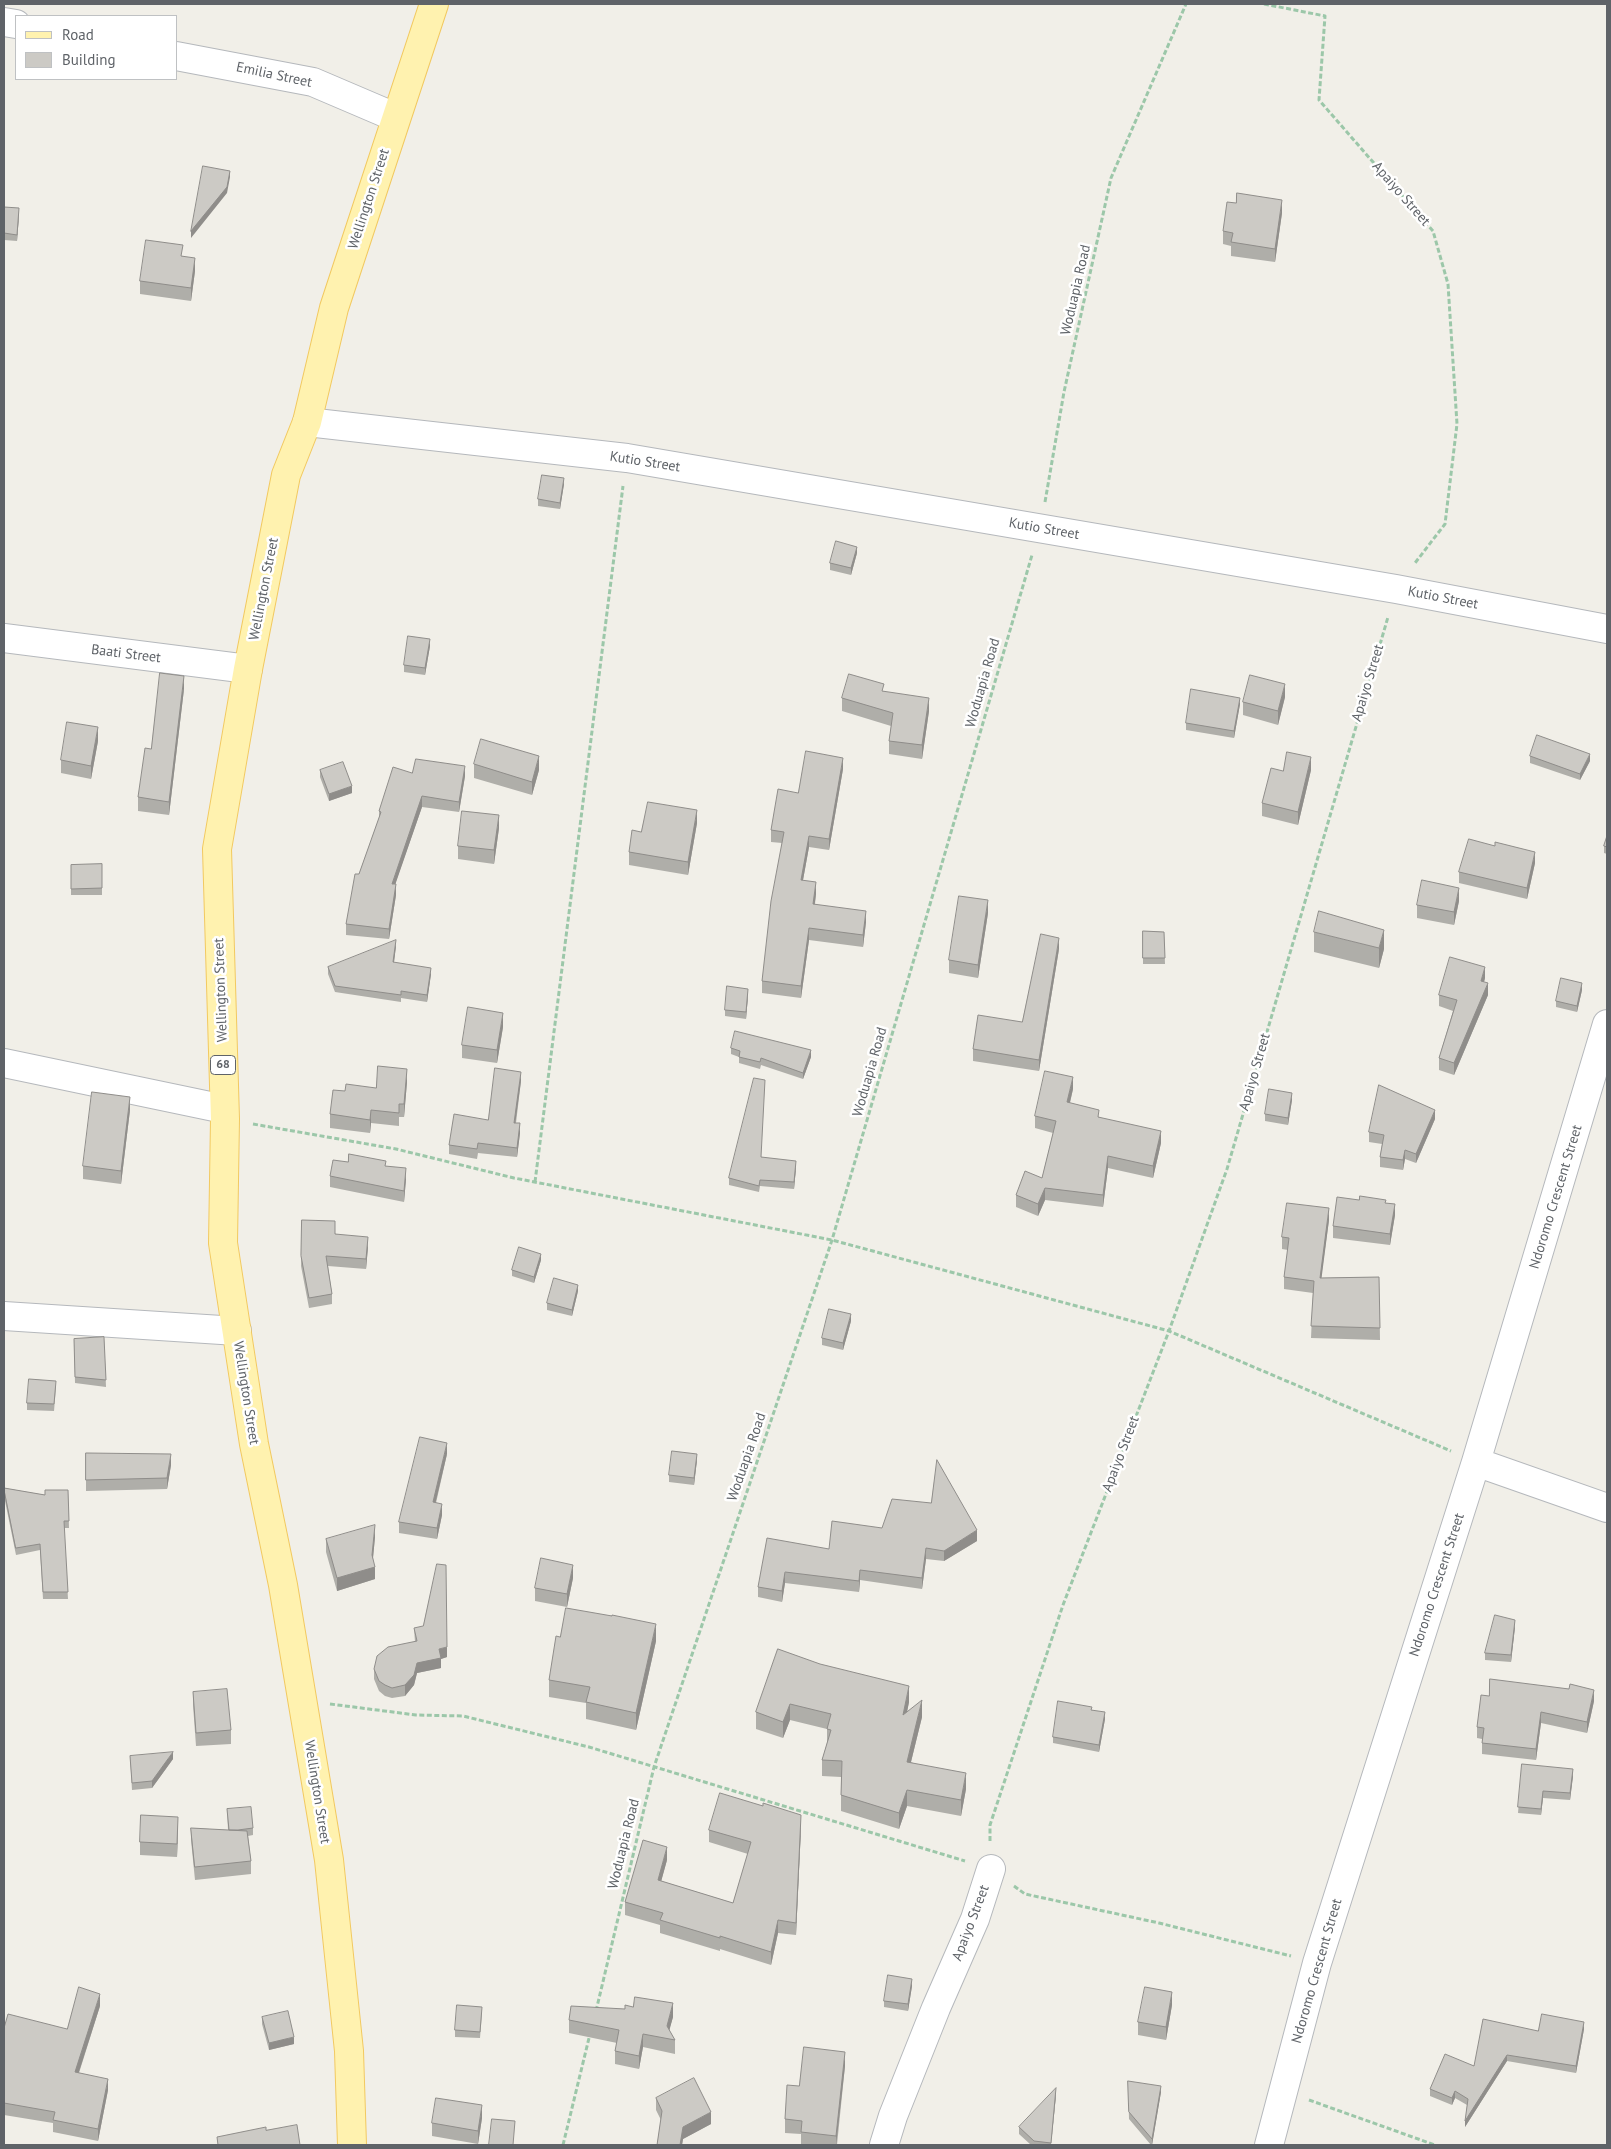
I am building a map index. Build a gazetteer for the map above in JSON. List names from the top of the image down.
{
  "streets": {
    "main road": ["Wellington Street", "68"],
    "street": [
      "Emilia Street",
      "Apaiyo Street",
      "Kutio Street",
      "Baati Street",
      "Ndoromo Crescent Street"
    ],
    "path": ["Woduapia Road"]
  },
  "crossings": [
    ["Emilia Street", "Wellington Street"],
    ["Apaiyo Street", "Kutio Street"],
    ["Wellington Street", "Kutio Street"],
    ["Wellington Street", "Baati Street"],
    ["Woduapia Road", "Kutio Street"]
  ],
  "legend": ["Road", "Building"]
}
